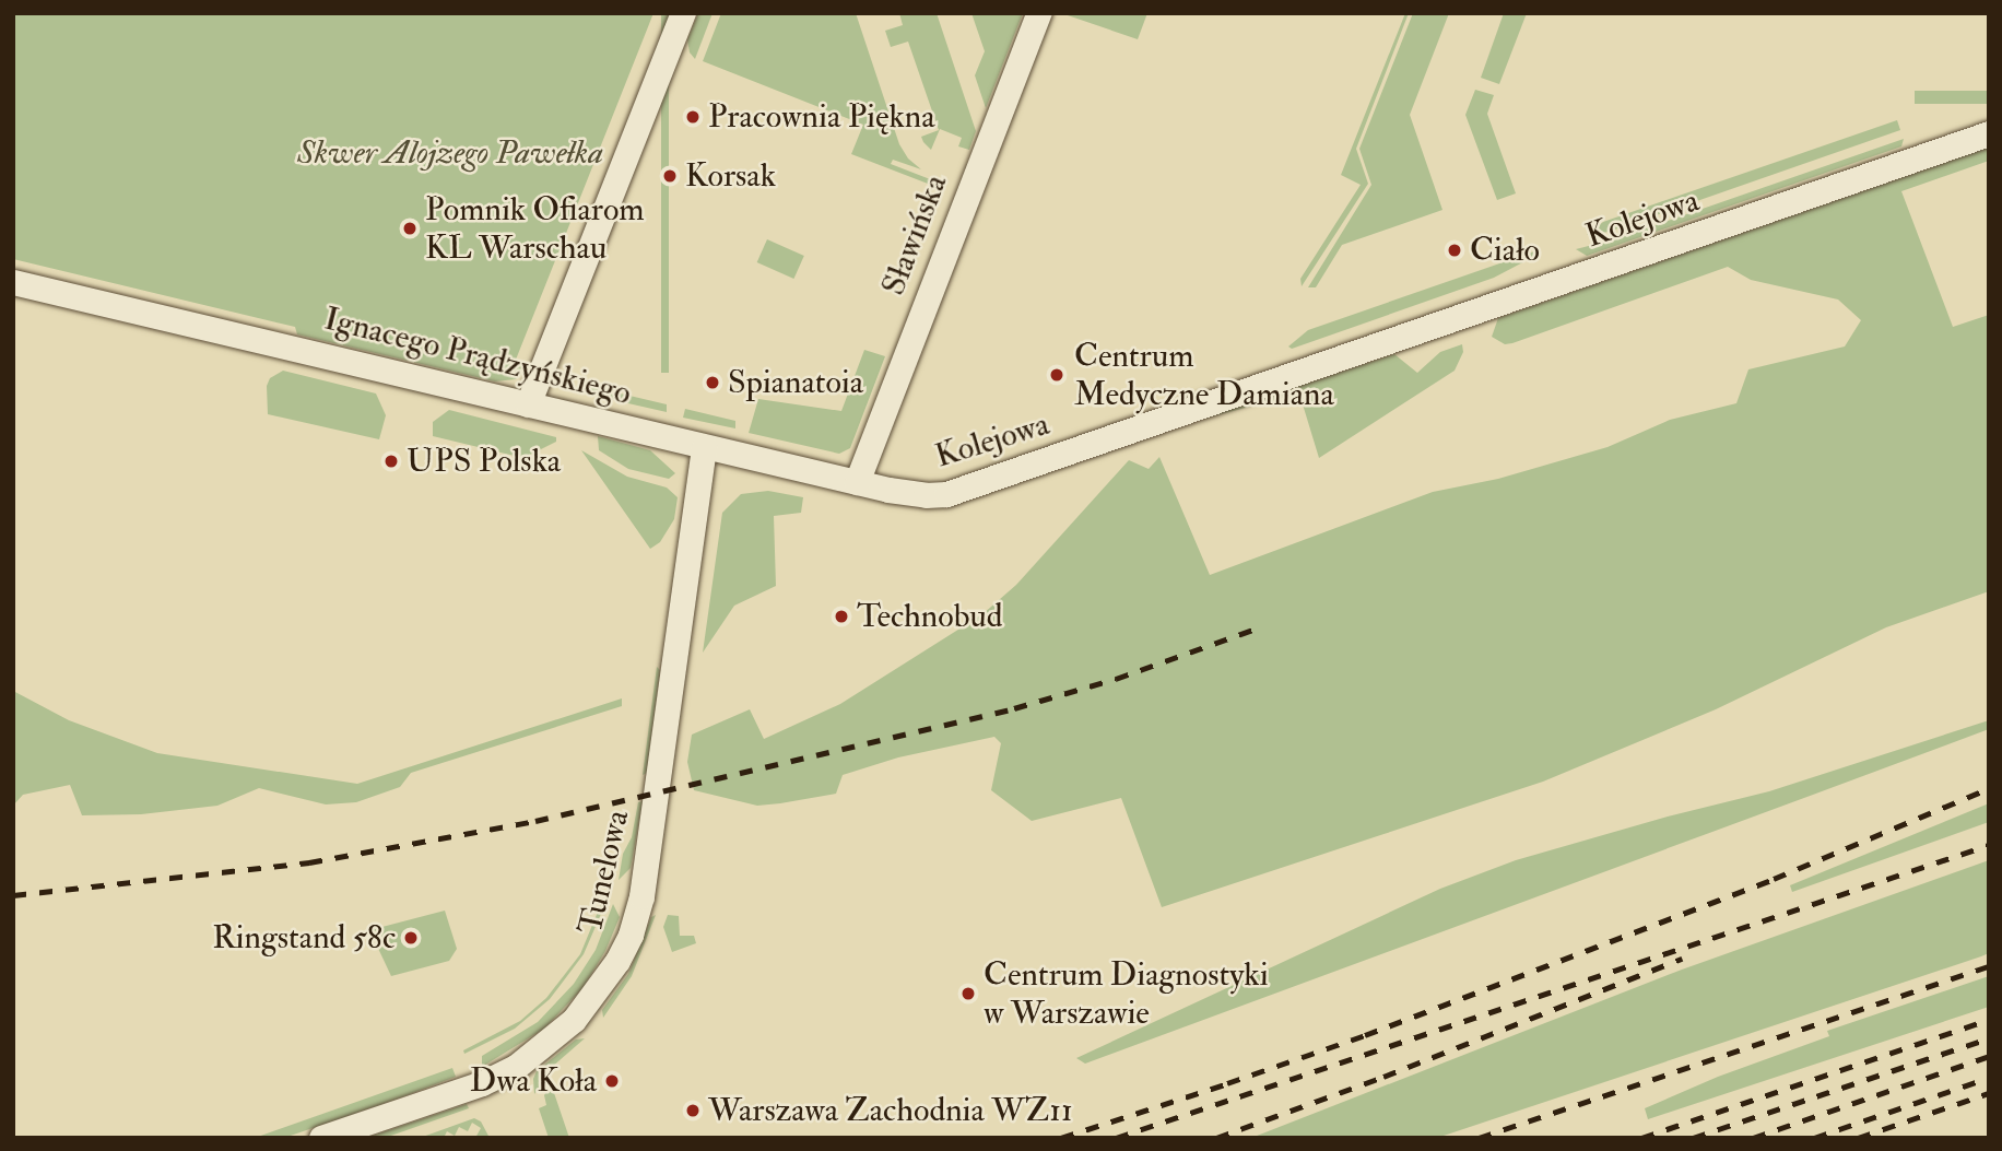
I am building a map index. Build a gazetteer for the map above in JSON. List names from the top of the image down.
{
  "streets": {
    "street": [
      "Kolejowa",
      "Sławińska",
      "Ignacego Prądzyńskiego",
      "Tunelowa"
    ]
  },
  "crossings": [
    ["Kolejowa", "Ignacego Prądzyńskiego"],
    ["Sławińska", "Ignacego Prądzyńskiego"],
    ["Ignacego Prądzyńskiego", "Tunelowa"]
  ],
  "parks": ["Skwer Alojzego Pawełka"],
  "places": [
    "Pracownia Piękna",
    "Korsak",
    "Pomnik Ofiarom KL Warschau",
    "Ciało",
    "Centrum Medyczne Damiana",
    "Spianatoia",
    "UPS Polska",
    "Technobud",
    "Ringstand 58c",
    "Centrum Diagnostyki w Warszawie",
    "Dwa Koła",
    "Warszawa Zachodnia WZ11"
  ]
}
